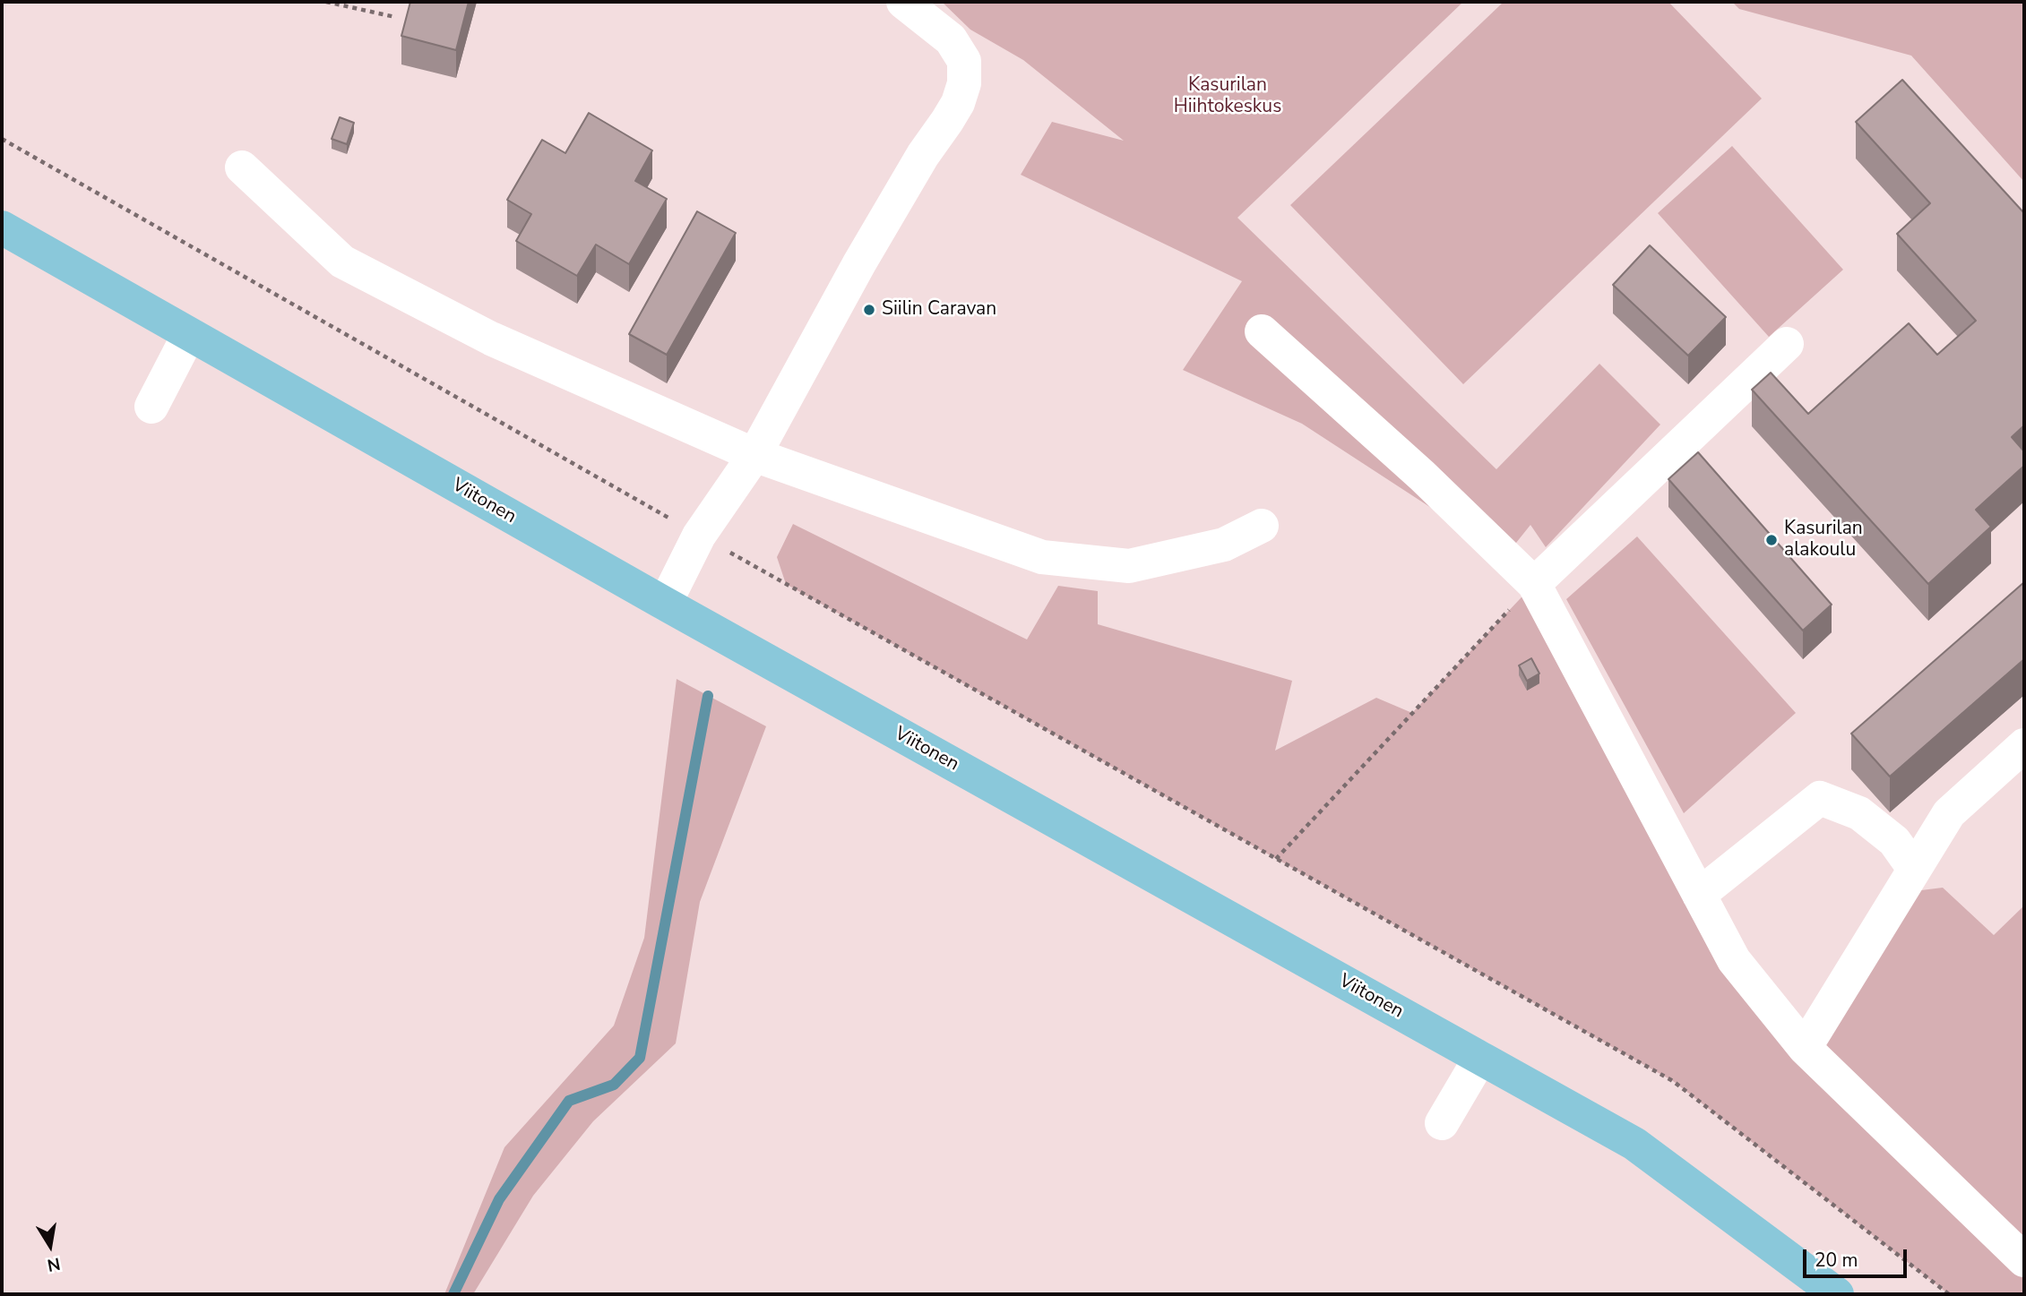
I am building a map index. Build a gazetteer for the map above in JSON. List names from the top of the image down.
{
  "streets": {
    "main road": ["Viitonen"]
  },
  "parks": ["Kasurilan Hiihtokeskus"],
  "places": ["Siilin Caravan", "Kasurilan alakoulu"],
  "scale_bar": "20 m",
  "north": "bottom"
}
